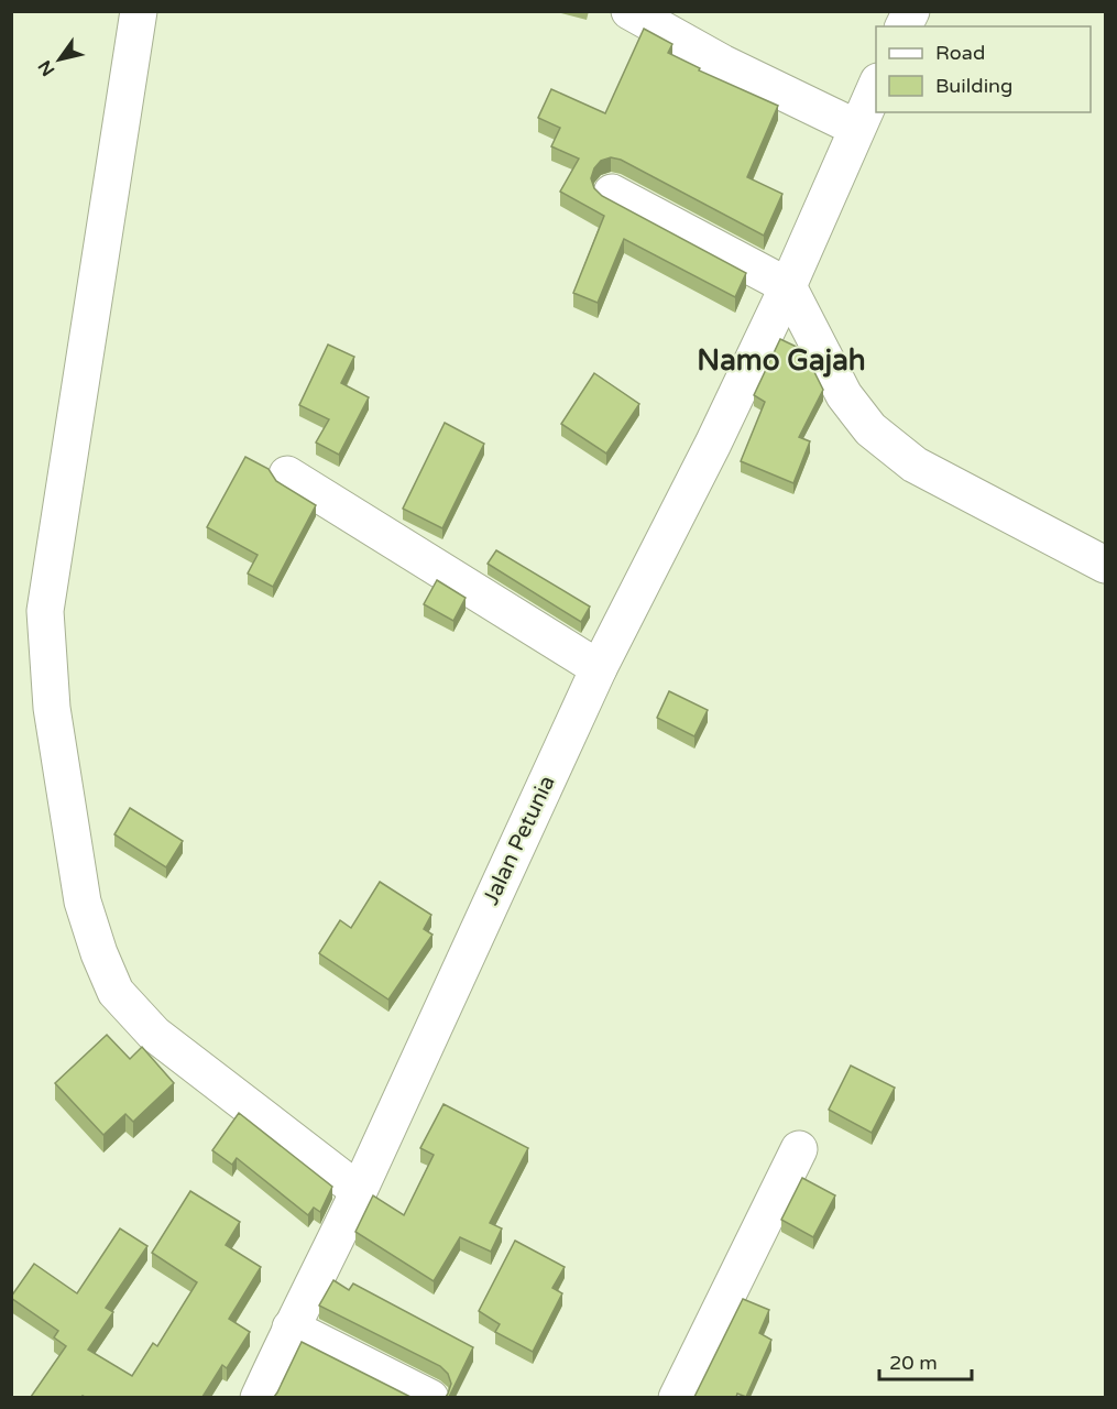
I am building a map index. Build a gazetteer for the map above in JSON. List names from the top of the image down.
{
  "streets": {
    "street": ["Jalan Petunia"]
  },
  "districts": ["Namo Gajah"],
  "legend": ["Road", "Building"],
  "scale_bar": "20 m",
  "north": "bottom left"
}
